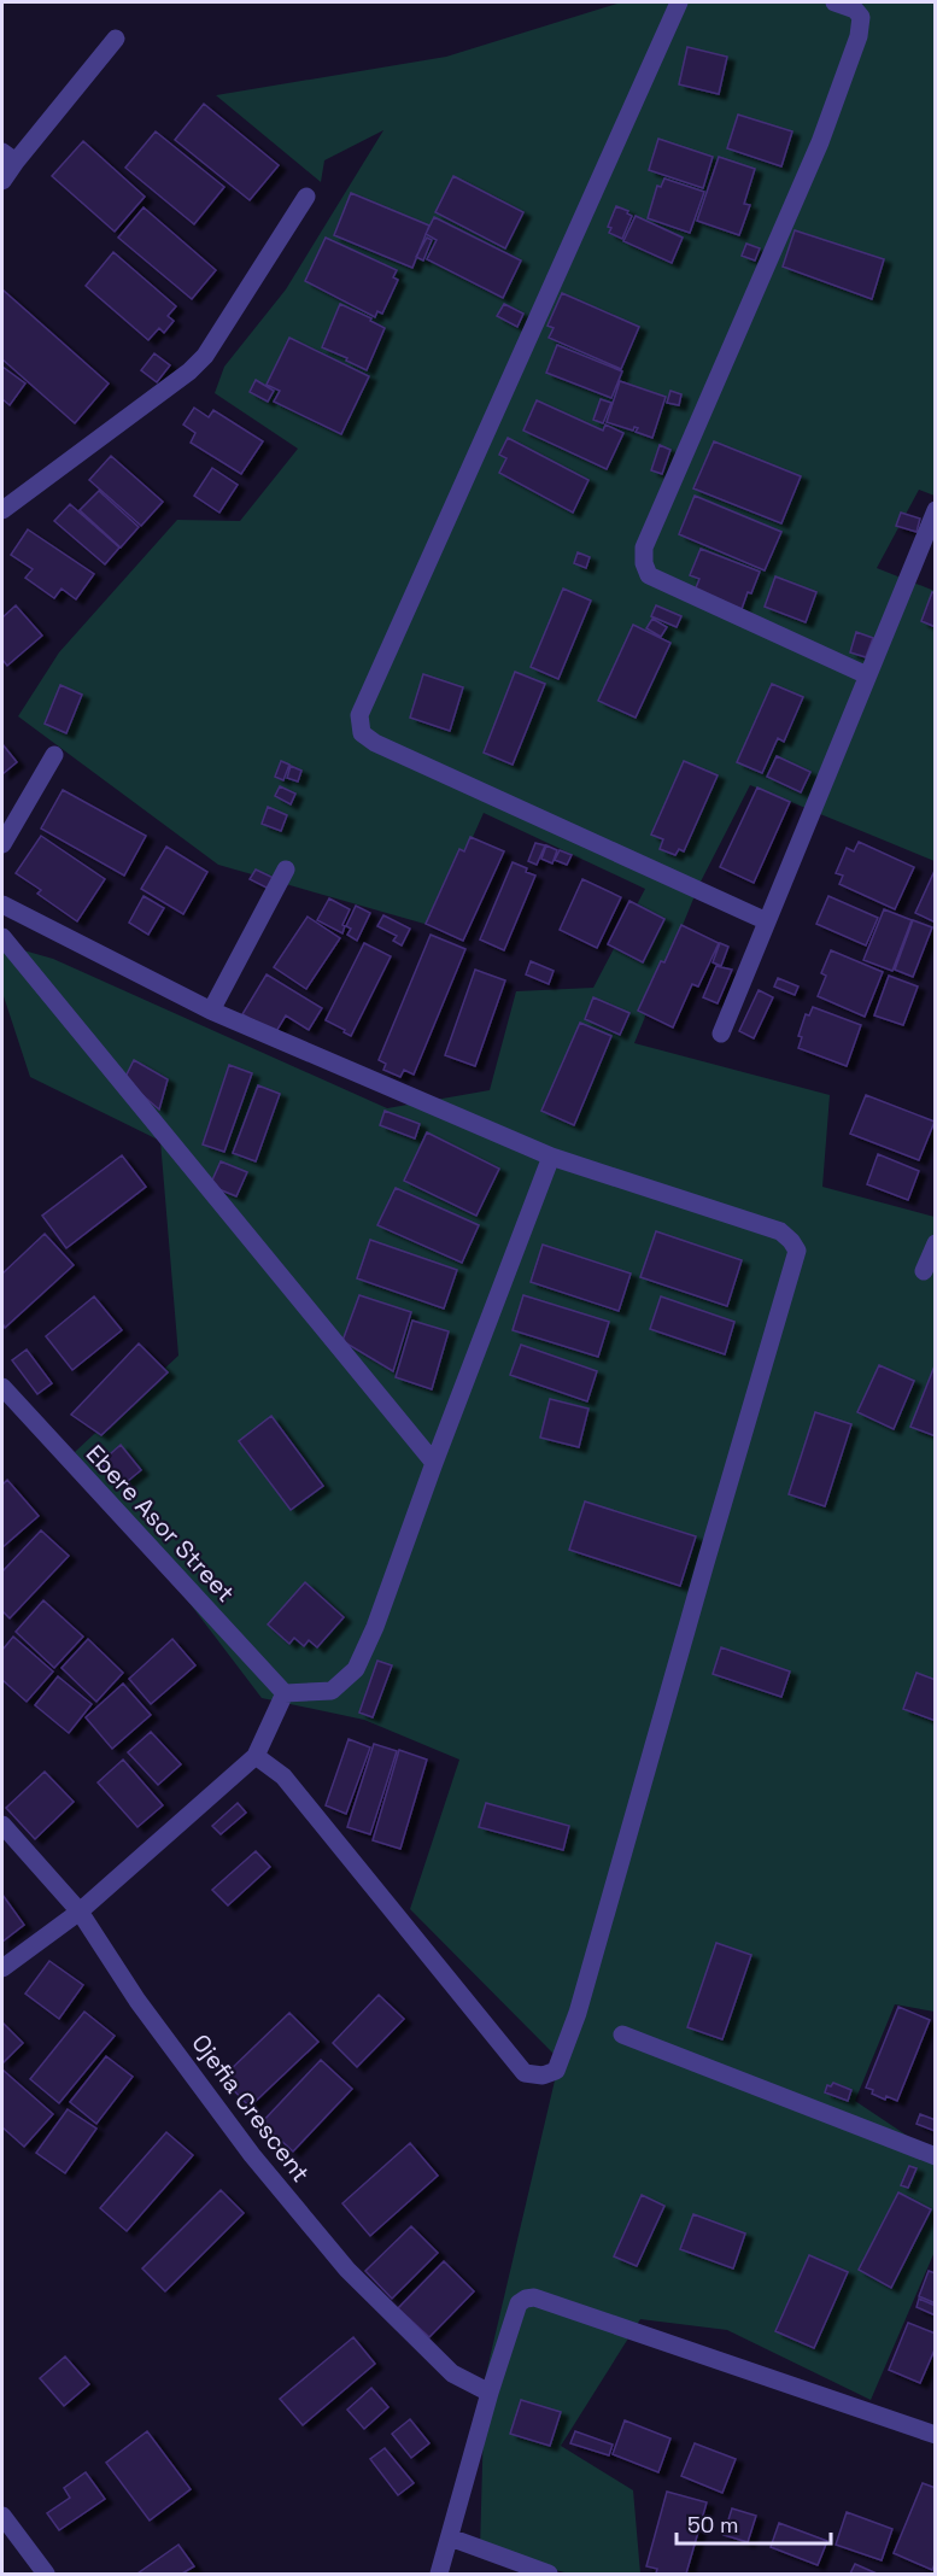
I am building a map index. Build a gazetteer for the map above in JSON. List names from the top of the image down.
{
  "streets": {
    "street": ["Ebere Asor Street", "Ojefia Crescent"]
  },
  "scale_bar": "50 m"
}
